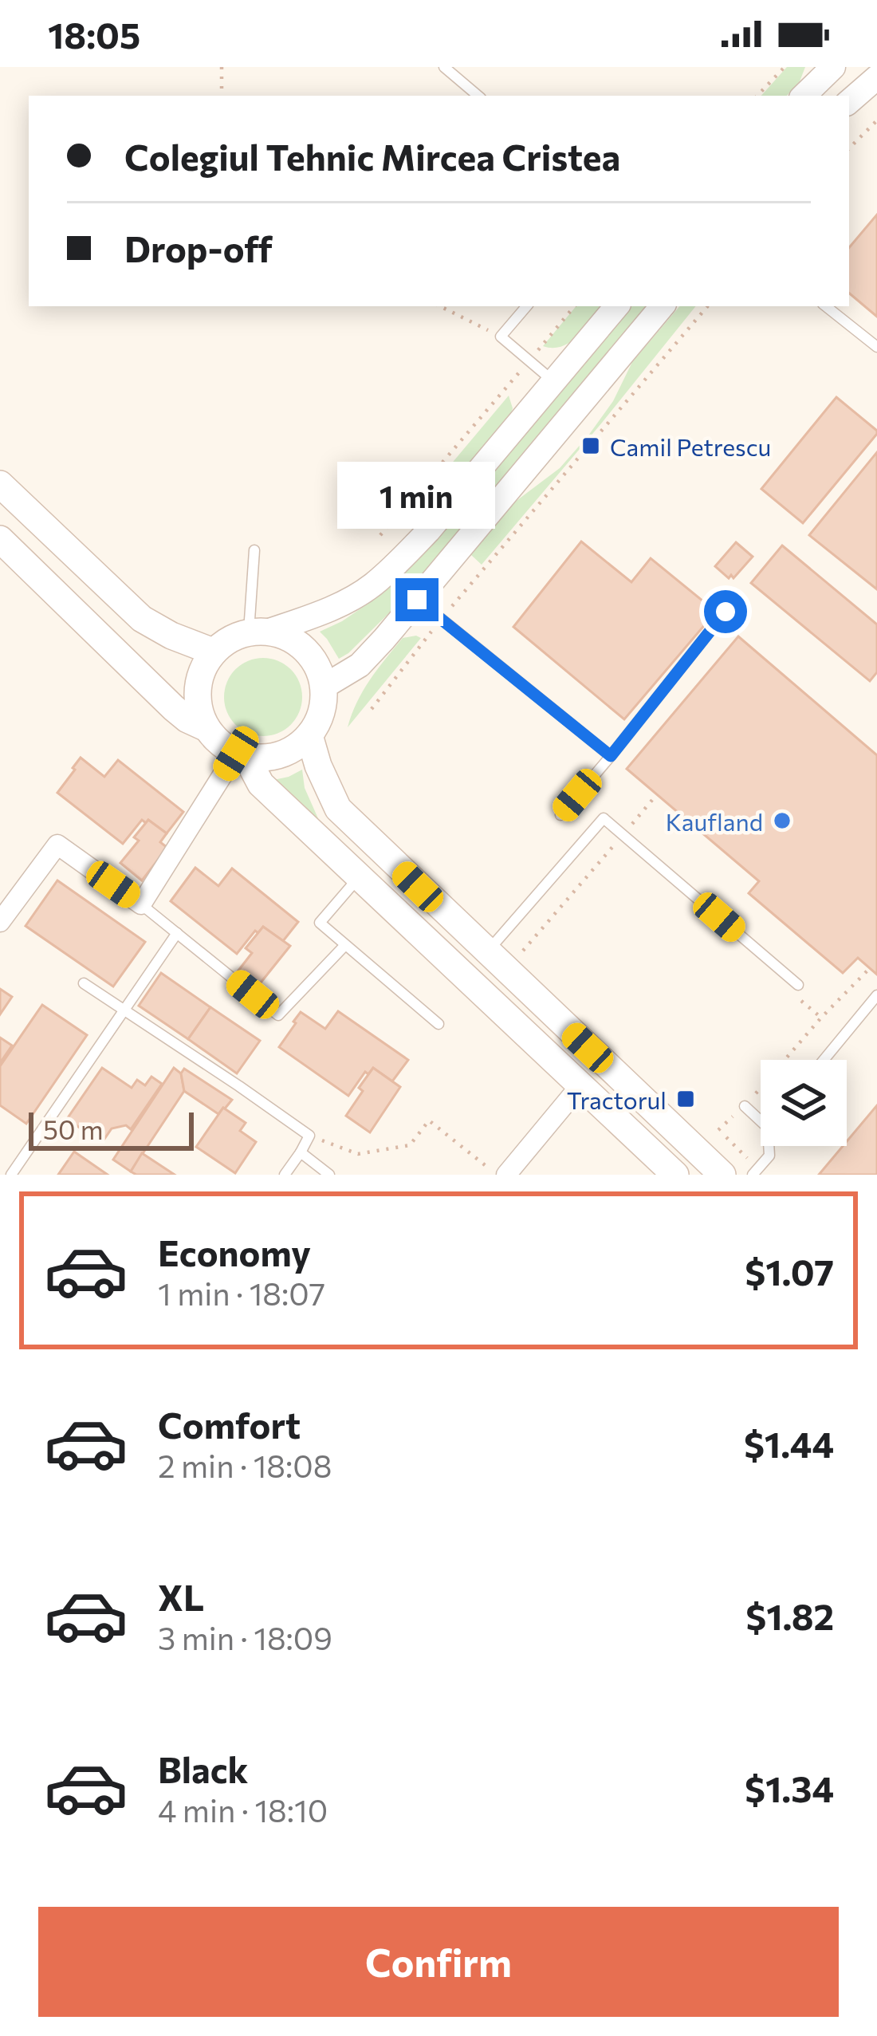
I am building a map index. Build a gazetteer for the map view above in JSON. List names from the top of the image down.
{
  "places": {
    "transit": ["Camil Petrescu", "Tractorul"],
    "other": ["Kaufland"]
  },
  "scale_bar": "50 m",
  "page": {
    "status": "18:05",
    "banner": ["Colegiul Tehnic Mircea Cristea", "Drop-off"],
    "bubble": "1 min",
    "scale": "50 m",
    "list": [
      {
        "name": "Economy",
        "note": "1 min · 18:07",
        "value": "$1.07"
      },
      {
        "name": "Comfort",
        "note": "2 min · 18:08",
        "value": "$1.44"
      },
      {
        "name": "XL",
        "note": "3 min · 18:09",
        "value": "$1.82"
      },
      {
        "name": "Black",
        "note": "4 min · 18:10",
        "value": "$1.34"
      }
    ],
    "buttons": "Confirm"
  }
}
